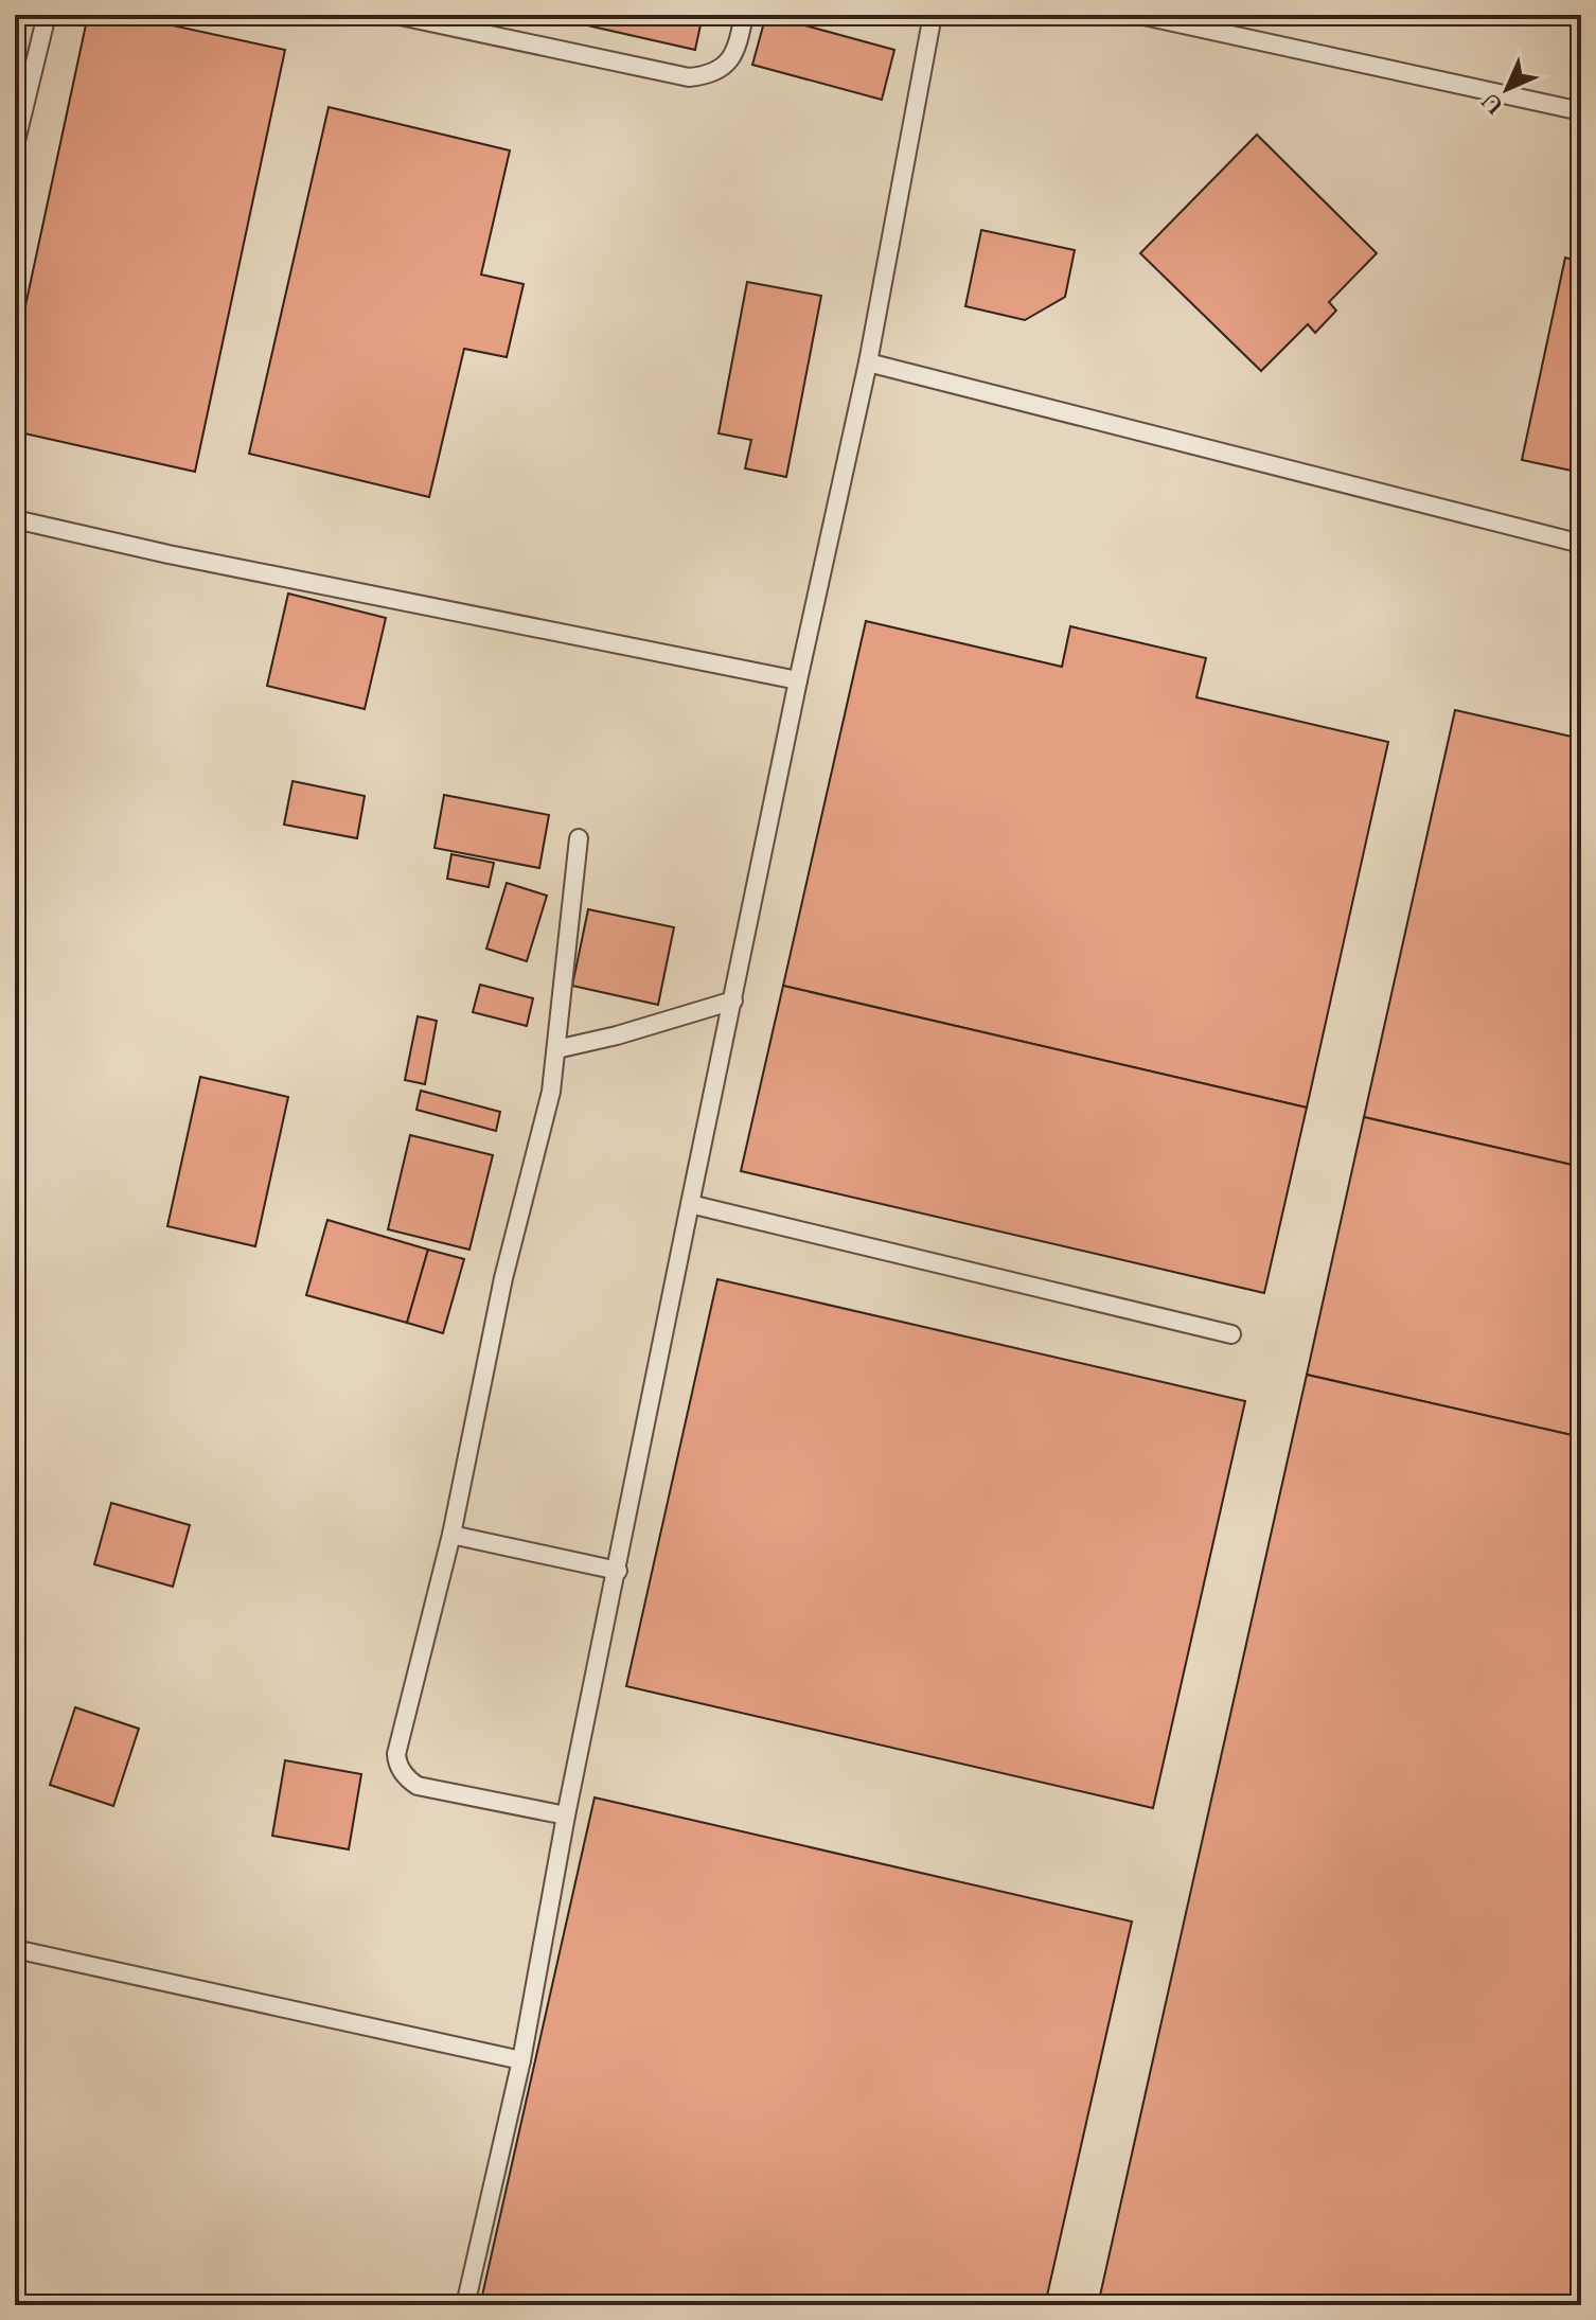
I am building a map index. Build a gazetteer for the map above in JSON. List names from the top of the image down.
{
  "north": "bottom left"
}
